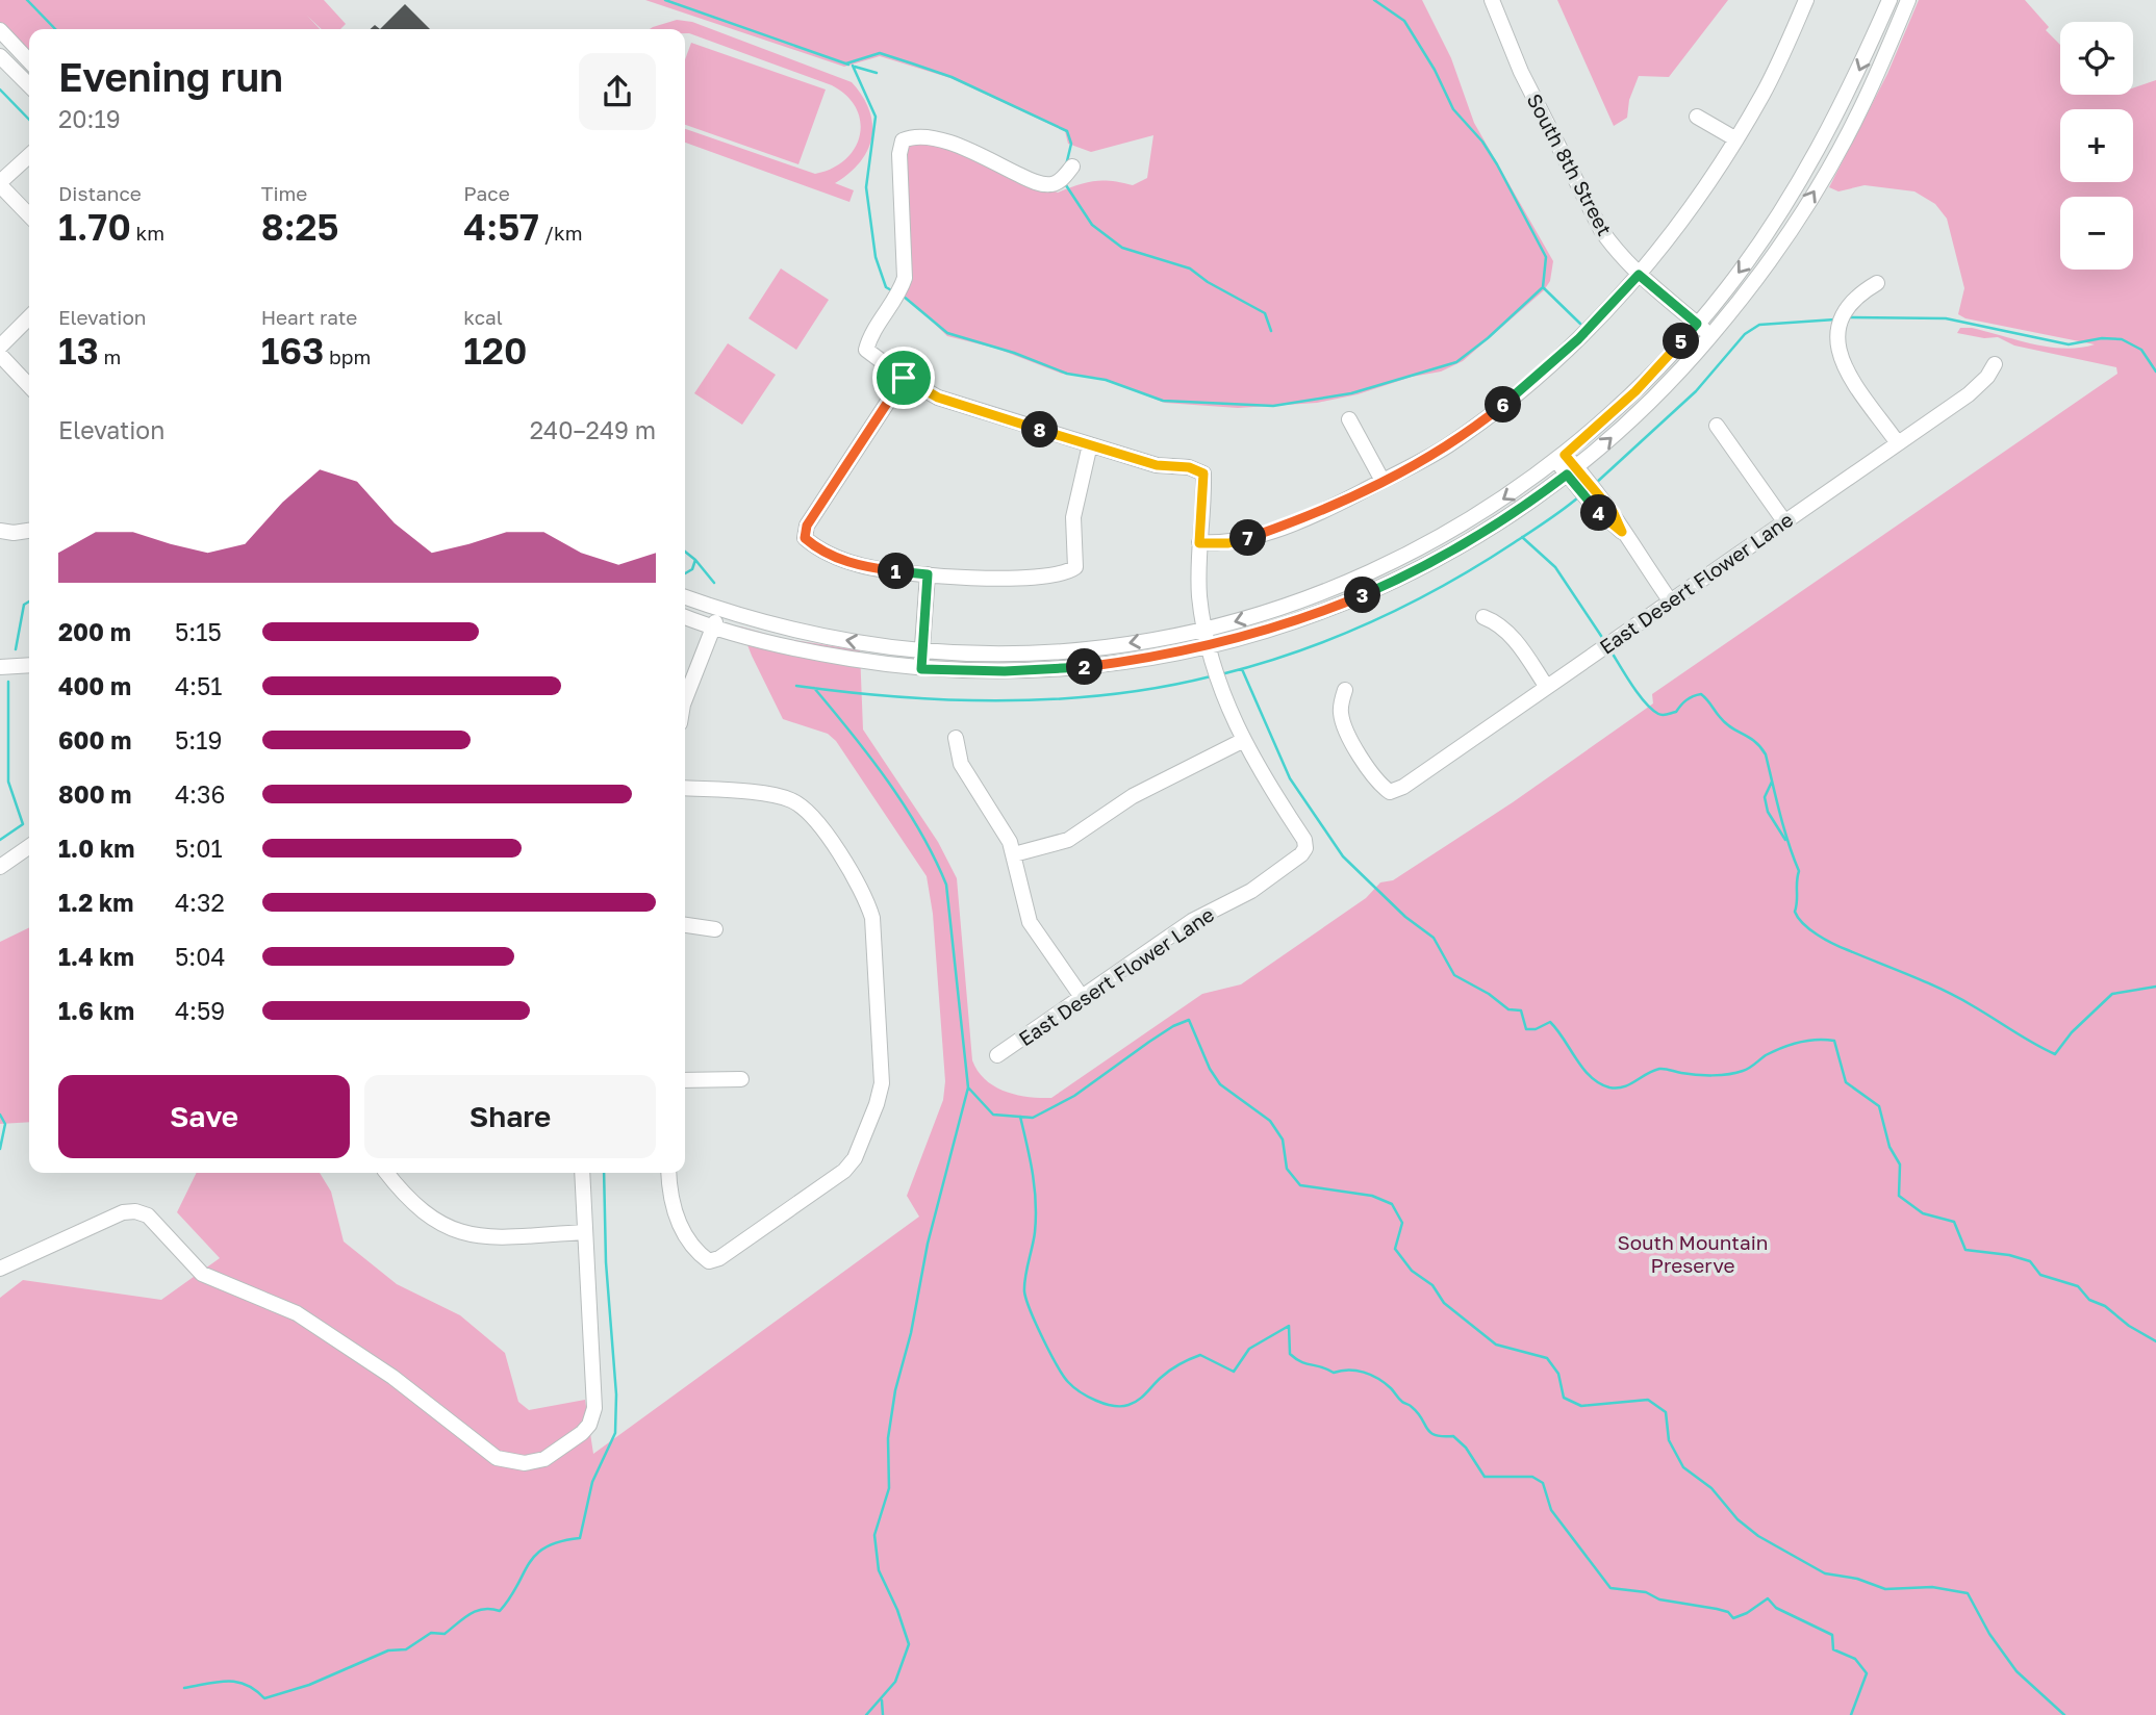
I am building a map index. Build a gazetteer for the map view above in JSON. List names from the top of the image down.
{
  "streets": {
    "street": ["South 8th Street", "East Desert Flower Lane"]
  },
  "parks": ["South Mountain Preserve"],
  "page": {
    "map_buttons": ["+", "−"],
    "heading": ["Evening run", "20:19"],
    "stats": [
      ["Distance", "1.70 km"],
      ["Time", "8:25"],
      ["Pace", "4:57 /km"],
      ["Elevation", "13 m"],
      ["Heart rate", "163 bpm"],
      ["kcal", "120"]
    ],
    "pins": [
      "5",
      "6",
      "8",
      "4",
      "7",
      "1",
      "3",
      "2"
    ],
    "chart": ["Elevation", "240–249 m"],
    "list": [
      {
        "name": "200 m",
        "note": "5:15"
      },
      {
        "name": "400 m",
        "note": "4:51"
      },
      {
        "name": "600 m",
        "note": "5:19"
      },
      {
        "name": "800 m",
        "note": "4:36"
      },
      {
        "name": "1.0 km",
        "note": "5:01"
      },
      {
        "name": "1.2 km",
        "note": "4:32"
      },
      {
        "name": "1.4 km",
        "note": "5:04"
      },
      {
        "name": "1.6 km",
        "note": "4:59"
      }
    ],
    "buttons": ["Save", "Share"]
  }
}
